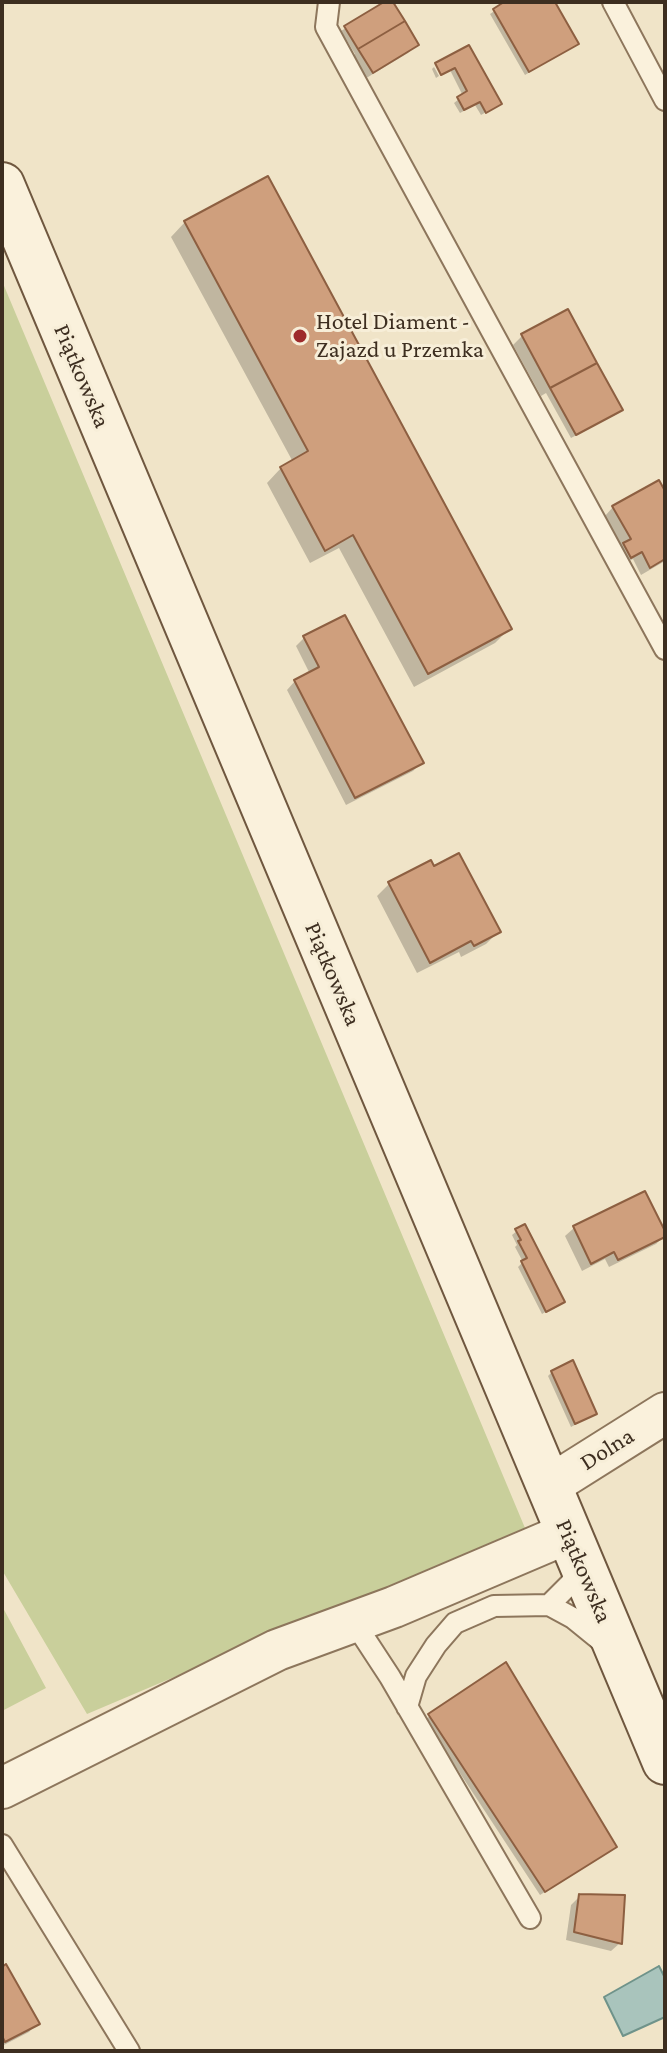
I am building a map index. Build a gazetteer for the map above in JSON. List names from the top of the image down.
{
  "streets": {
    "main road": ["Piątkowska"],
    "street": ["Dolna"]
  },
  "crossings": [
    ["Piątkowska", "Dolna"]
  ],
  "places": ["Hotel Diament - Zajazd u Przemka"]
}
